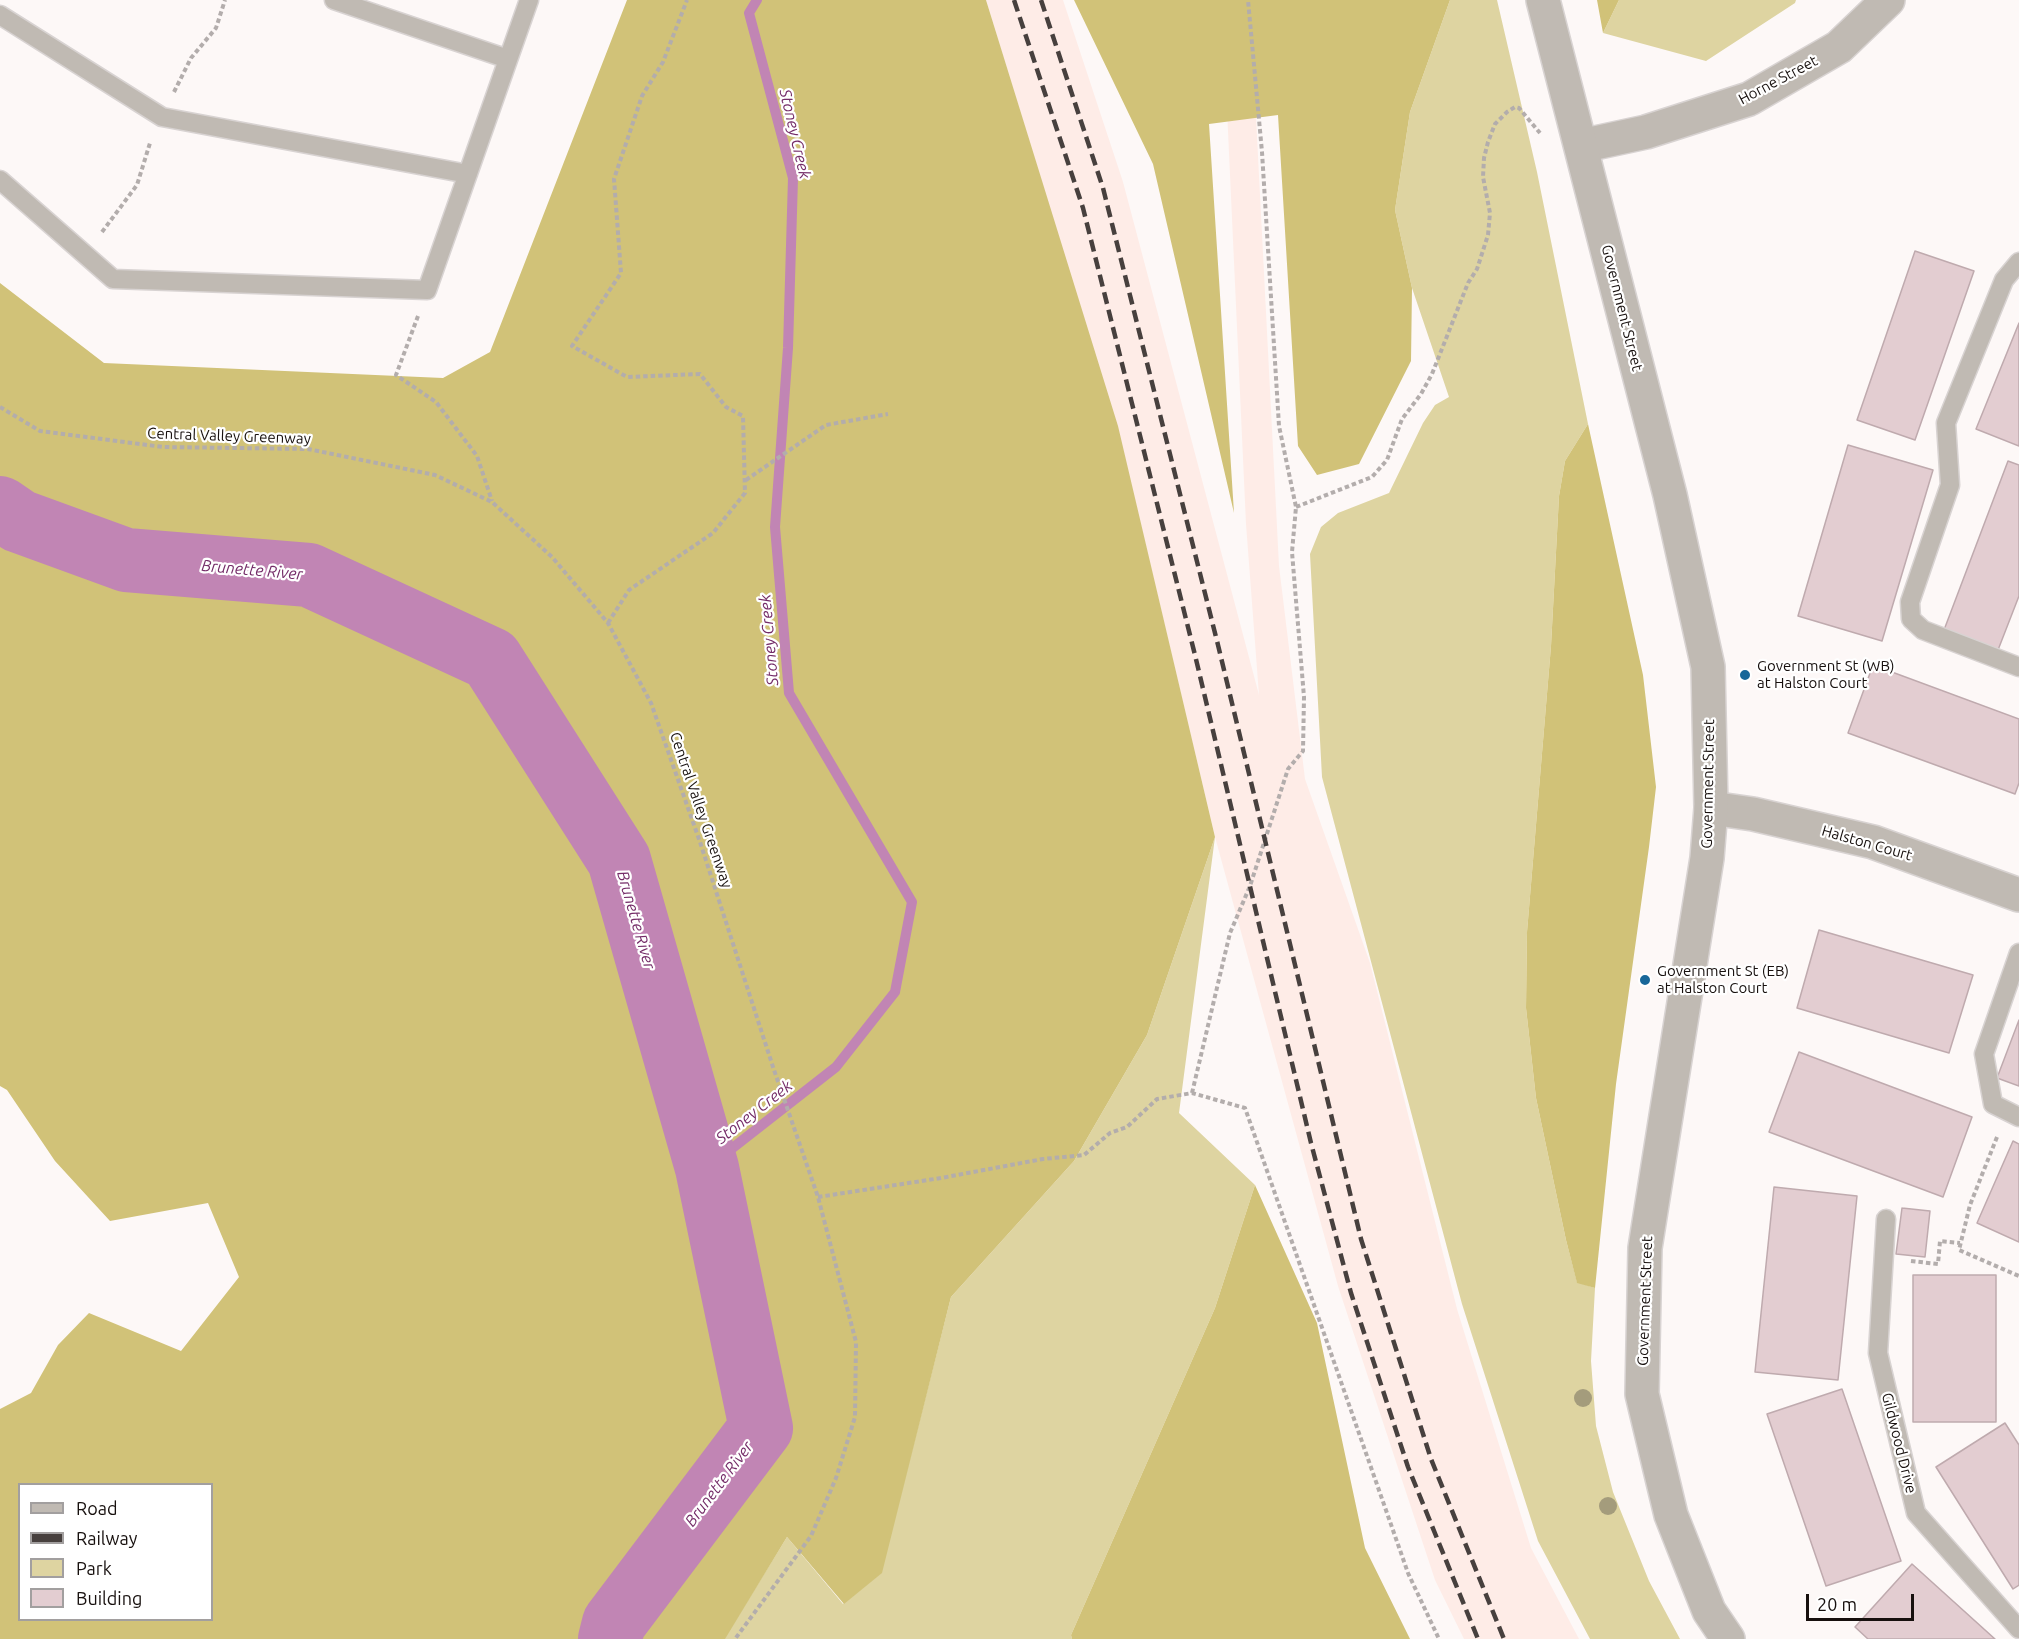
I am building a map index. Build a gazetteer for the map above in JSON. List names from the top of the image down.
{
  "streets": {
    "street": ["Horne Street", "Government Street", "Halston Court"],
    "lane": ["Gildwood Drive"],
    "path": ["Central Valley Greenway"]
  },
  "crossings": [
    ["Horne Street", "Government Street"],
    ["Government Street", "Halston Court"]
  ],
  "water": ["Stoney Creek", "Brunette River"],
  "places": ["Government St (WB) at Halston Court", "Government St (EB) at Halston Court"],
  "legend": [
    "Road",
    "Railway",
    "Park",
    "Building"
  ],
  "scale_bar": "20 m"
}
